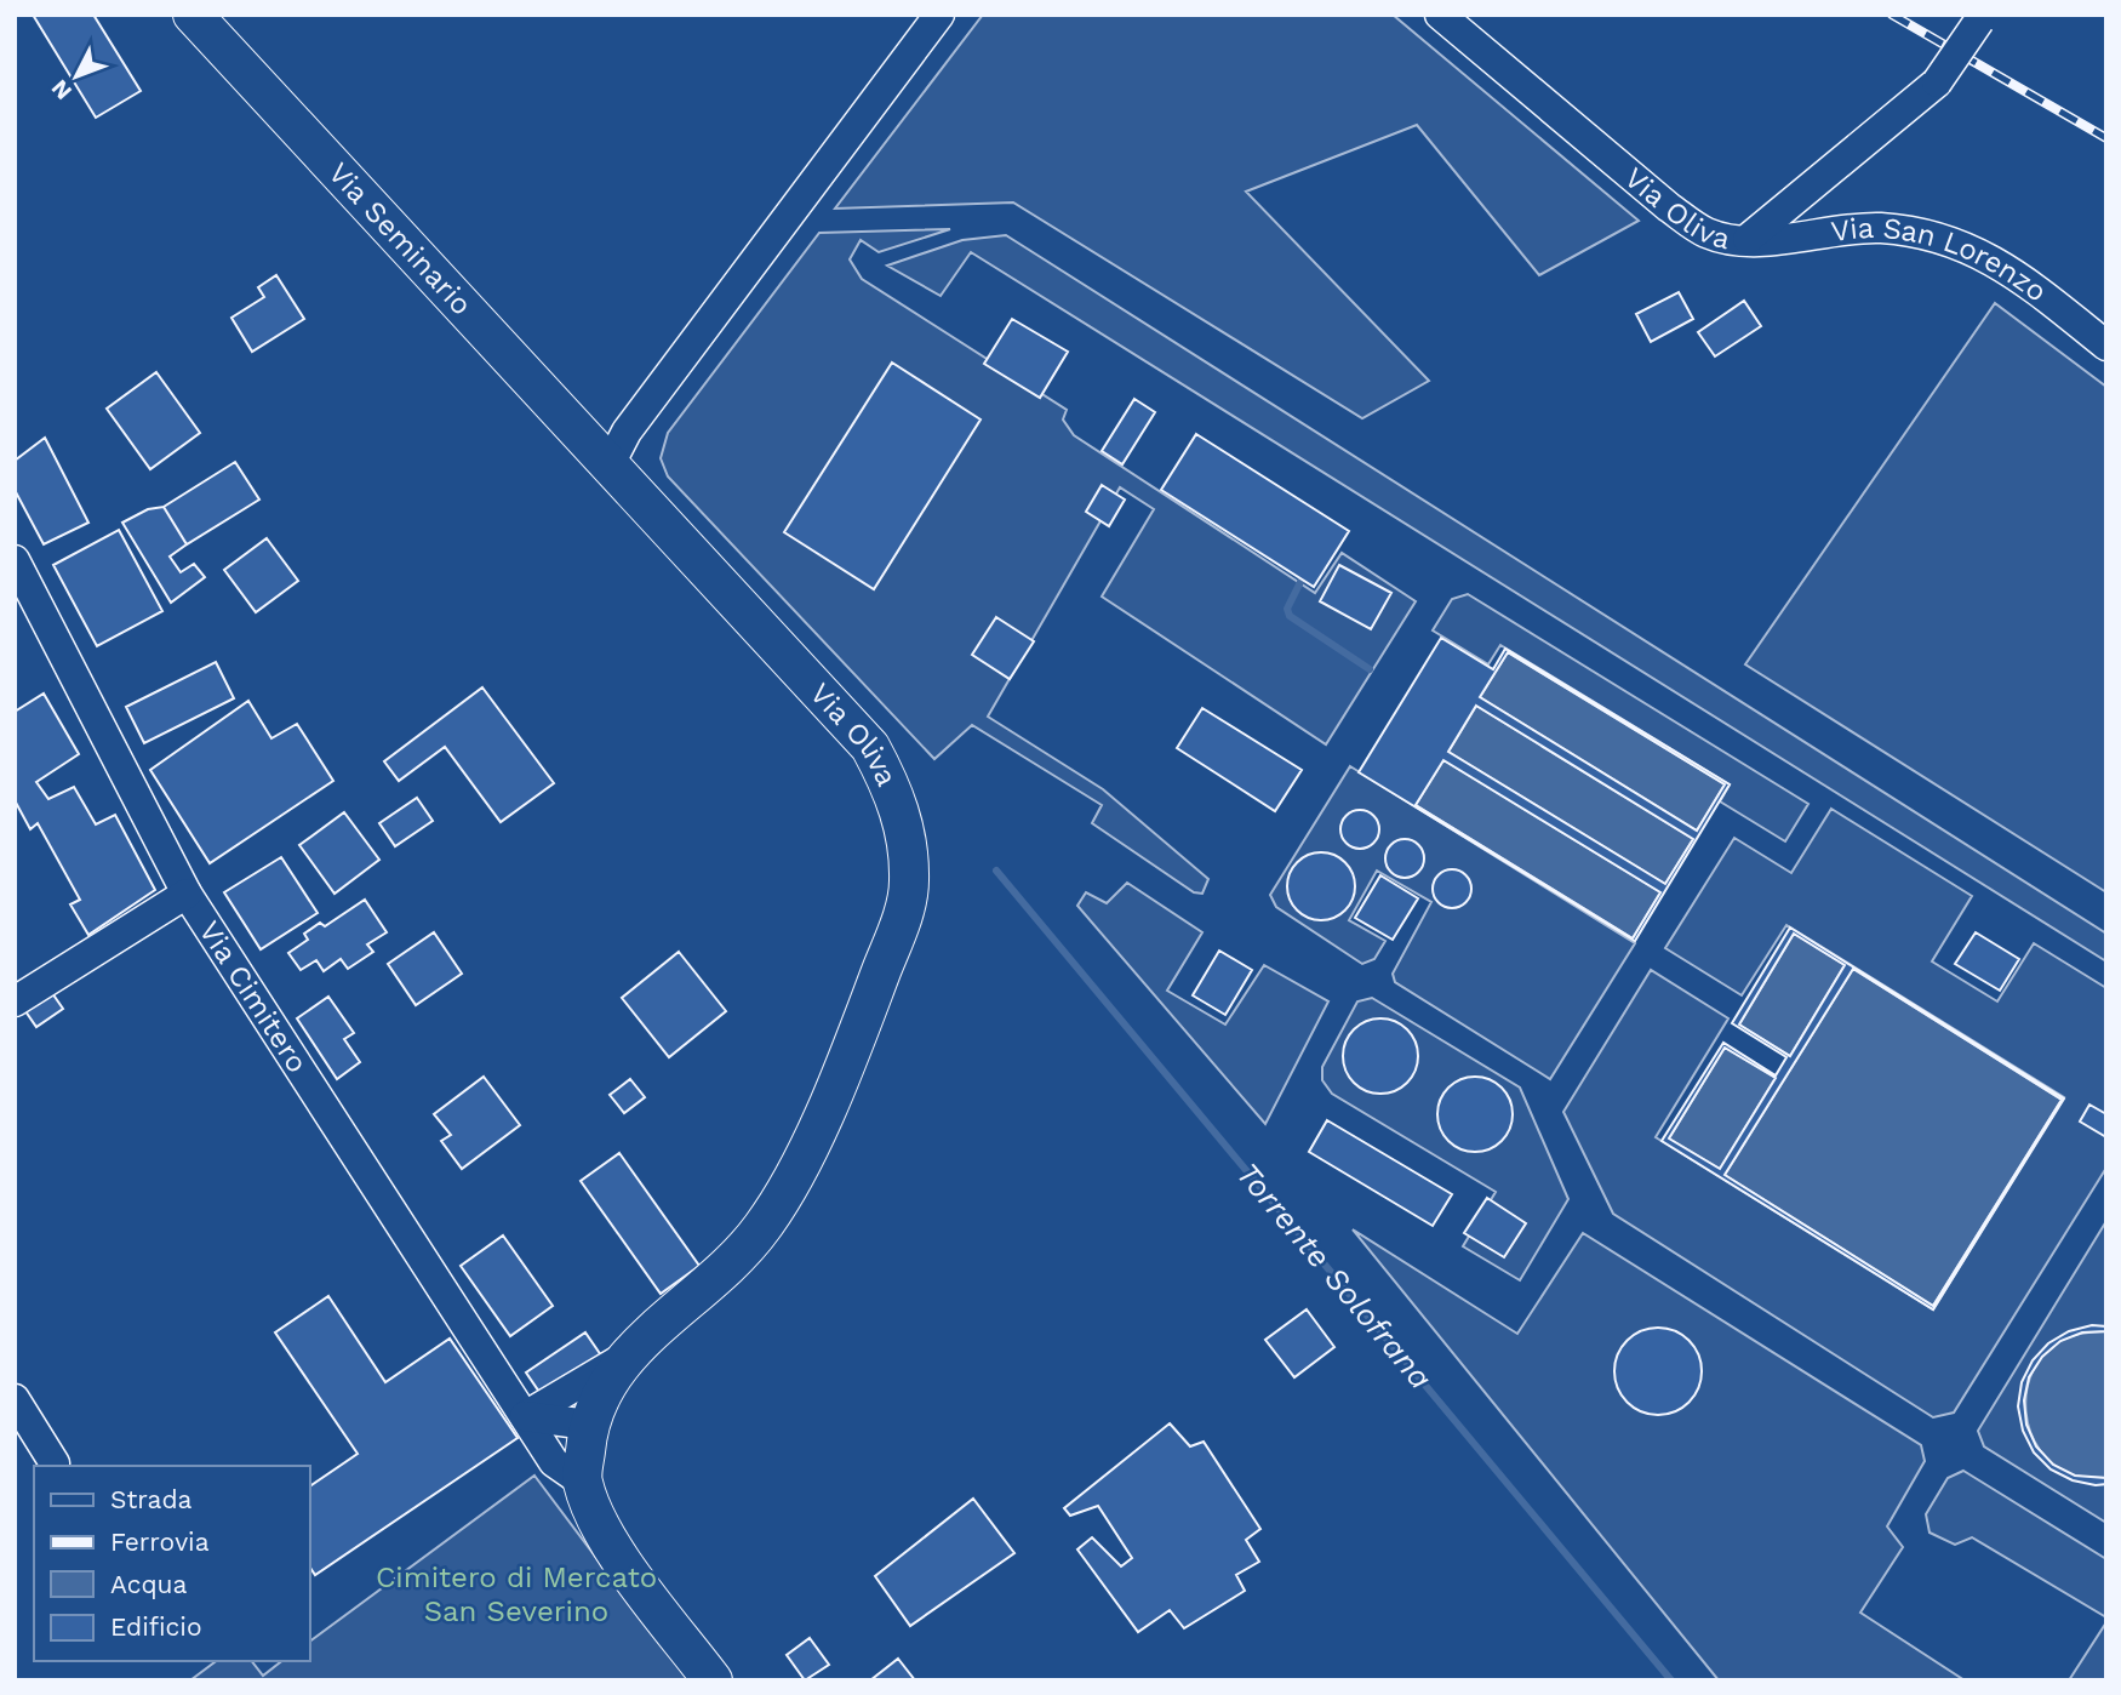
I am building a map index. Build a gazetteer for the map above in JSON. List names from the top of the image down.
{
  "streets": {
    "main road": ["Via Oliva", "Via Seminario"],
    "street": ["Via San Lorenzo", "Via Cimitero"]
  },
  "crossings": [
    ["Via Oliva", "Via Seminario"],
    ["Via Oliva", "Via San Lorenzo"],
    ["Via Oliva", "Via Cimitero"]
  ],
  "water": ["Torrente Solofrana"],
  "parks": ["Cimitero di Mercato San Severino"],
  "legend": [
    "Strada",
    "Ferrovia",
    "Acqua",
    "Edificio"
  ],
  "north": "bottom left"
}
